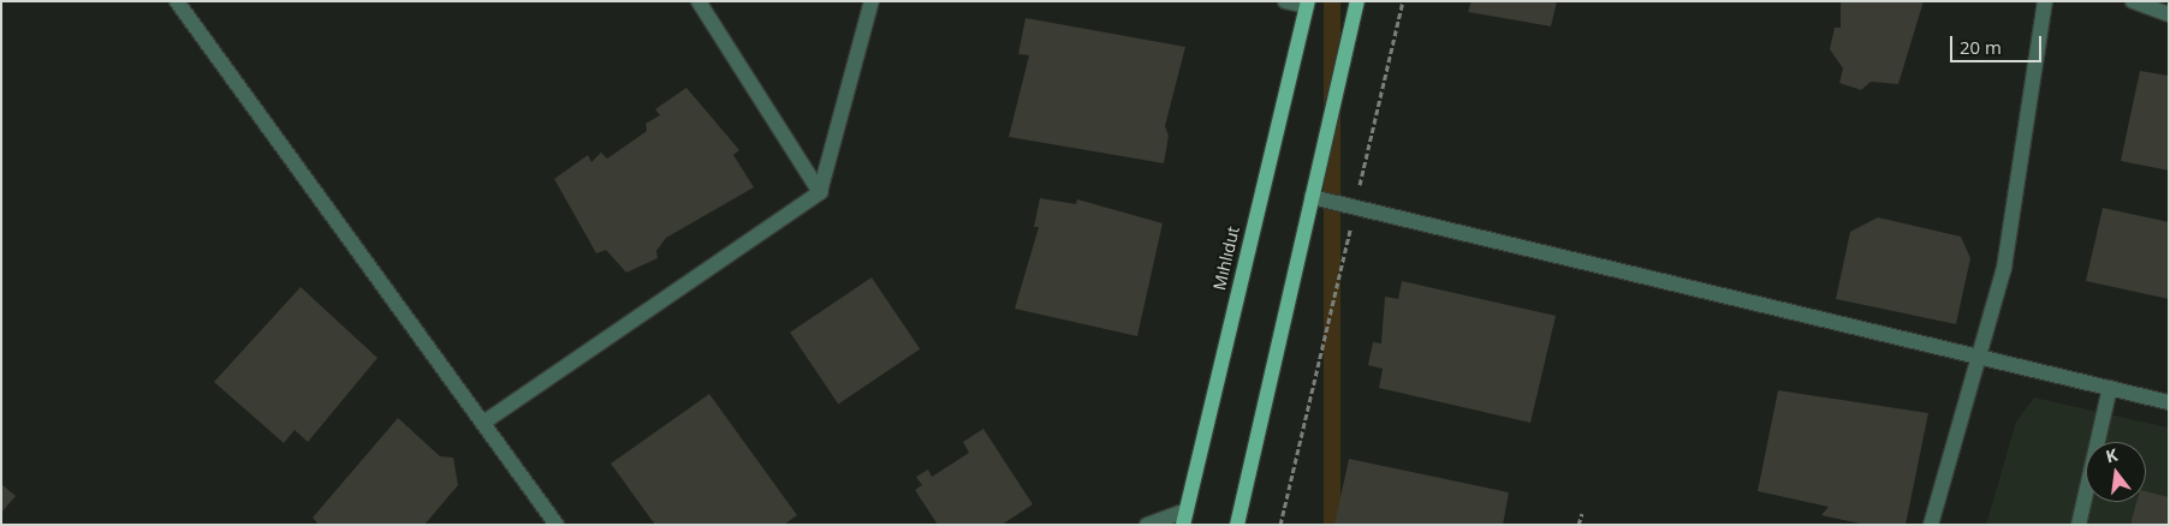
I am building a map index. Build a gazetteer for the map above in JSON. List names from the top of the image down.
{
  "streets": {
    "main road": ["Mıhlıdut"]
  },
  "scale_bar": "20 m",
  "north": "top"
}
